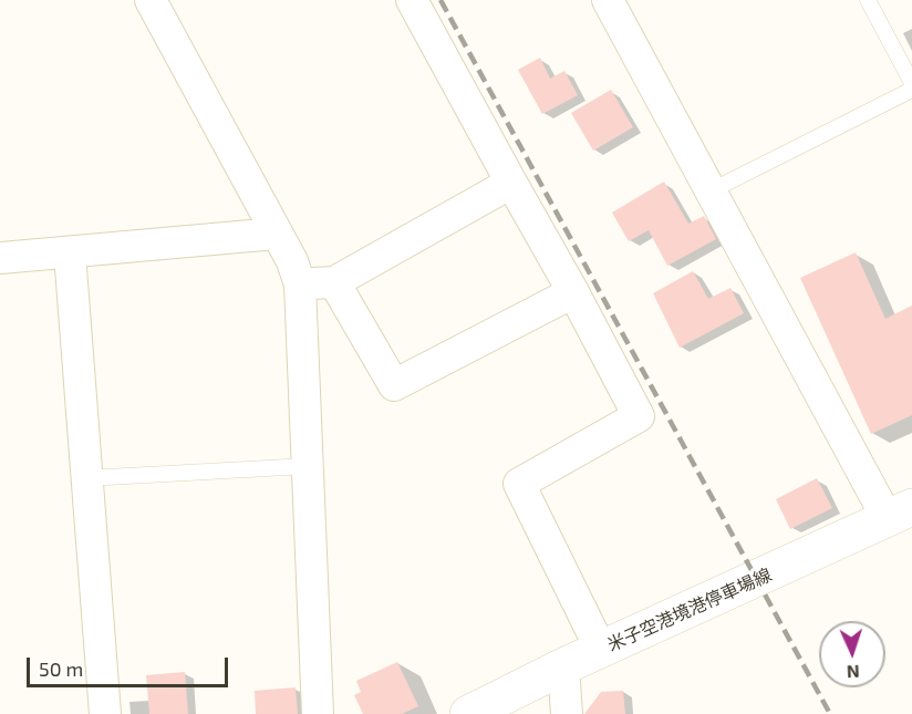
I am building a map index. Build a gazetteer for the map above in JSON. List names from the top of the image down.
{
  "streets": {
    "main road": ["米子空港境港停車場線"]
  },
  "scale_bar": "50 m",
  "north": "bottom"
}
